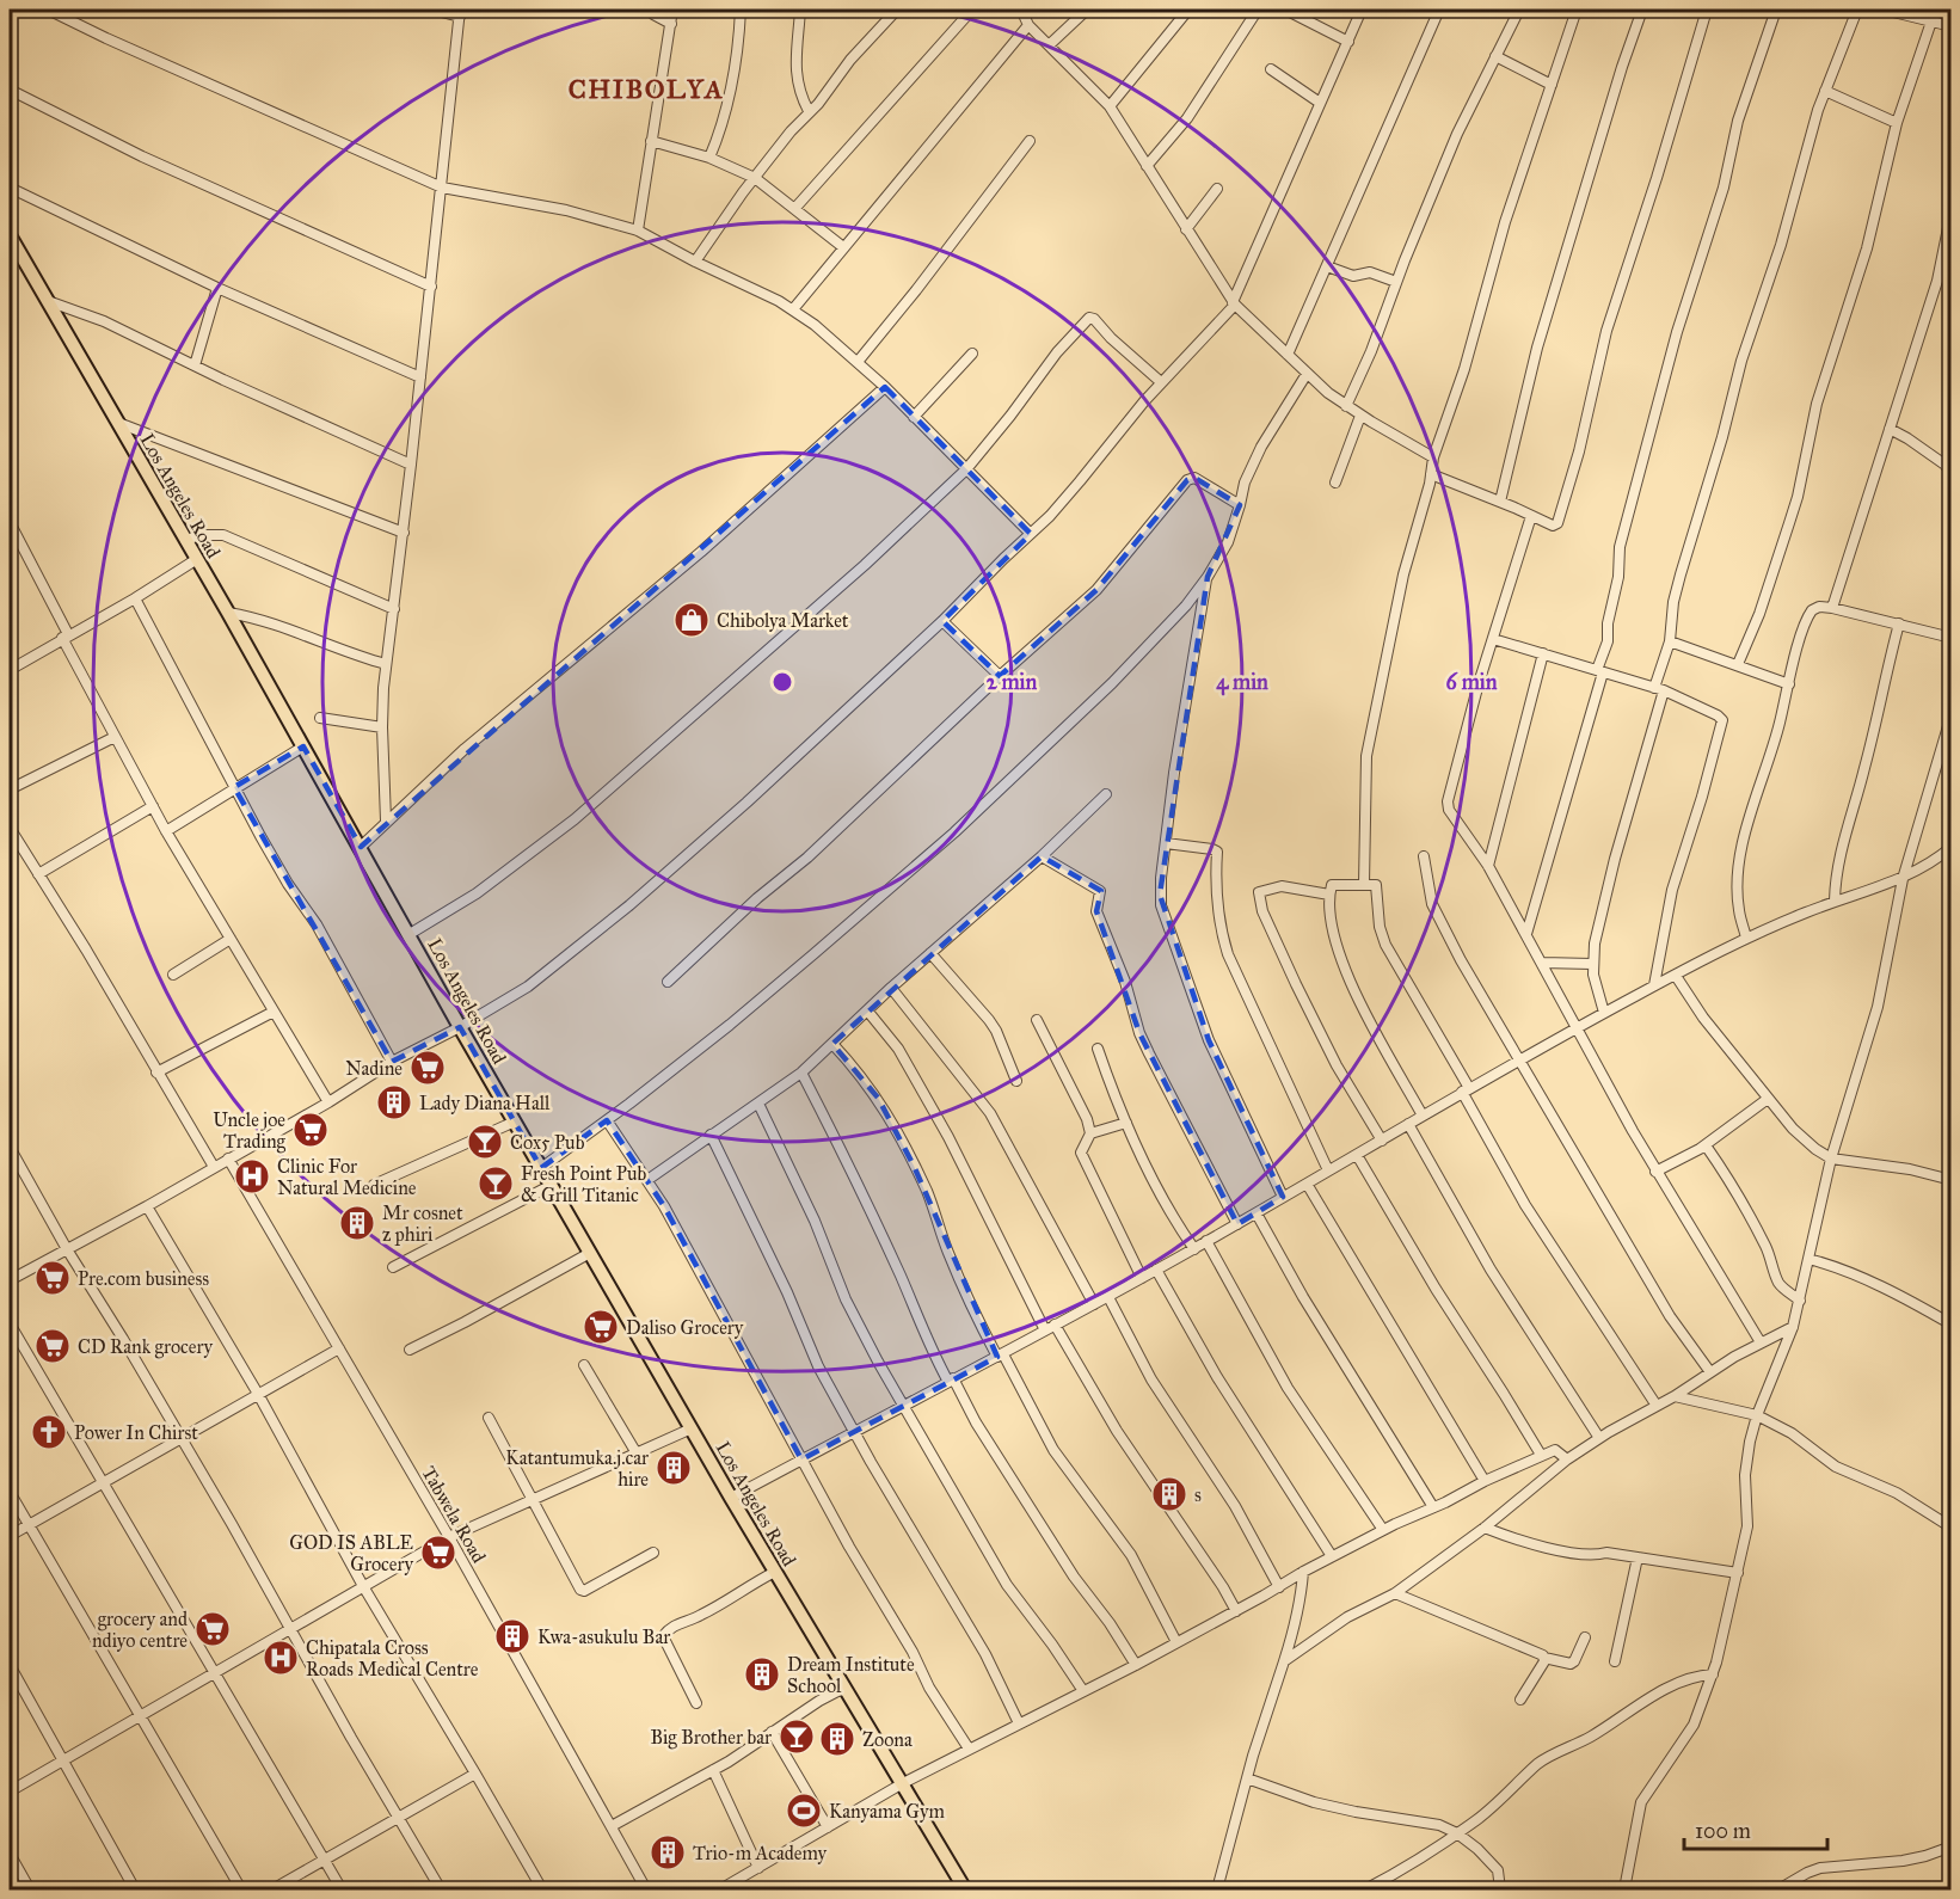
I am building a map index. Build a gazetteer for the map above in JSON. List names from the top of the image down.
{
  "streets": {
    "main road": ["Los Angeles Road"],
    "street": ["Tabwela Road"]
  },
  "districts": ["CHIBOLYA"],
  "places": {
    "shop": ["Chibolya Market"],
    "supermarket": [
      "Nadine",
      "Uncle joe Trading",
      "Pre.com business",
      "Daliso Grocery",
      "CD Rank grocery",
      "GOD IS ABLE Grocery",
      "grocery and ndiyo centre"
    ],
    "building": [
      "Lady Diana Hall",
      "Mr cosnet z phiri",
      "Katantumuka.j.car hire",
      "s",
      "Kwa-asukulu Bar",
      "Dream Institute School",
      "Zoona",
      "Trio-m Academy"
    ],
    "bar": ["Cox5 Pub", "Fresh Point Pub & Grill Titanic", "Big Brother bar"],
    "hospital": ["Clinic For Natural Medicine", "Chipatala Cross Roads Medical Centre"],
    "church": ["Power In Chirst"],
    "sports": ["Kanyama Gym"]
  },
  "scale_bar": "100 m",
  "rings": ["2 min", "4 min", "6 min"]
}
